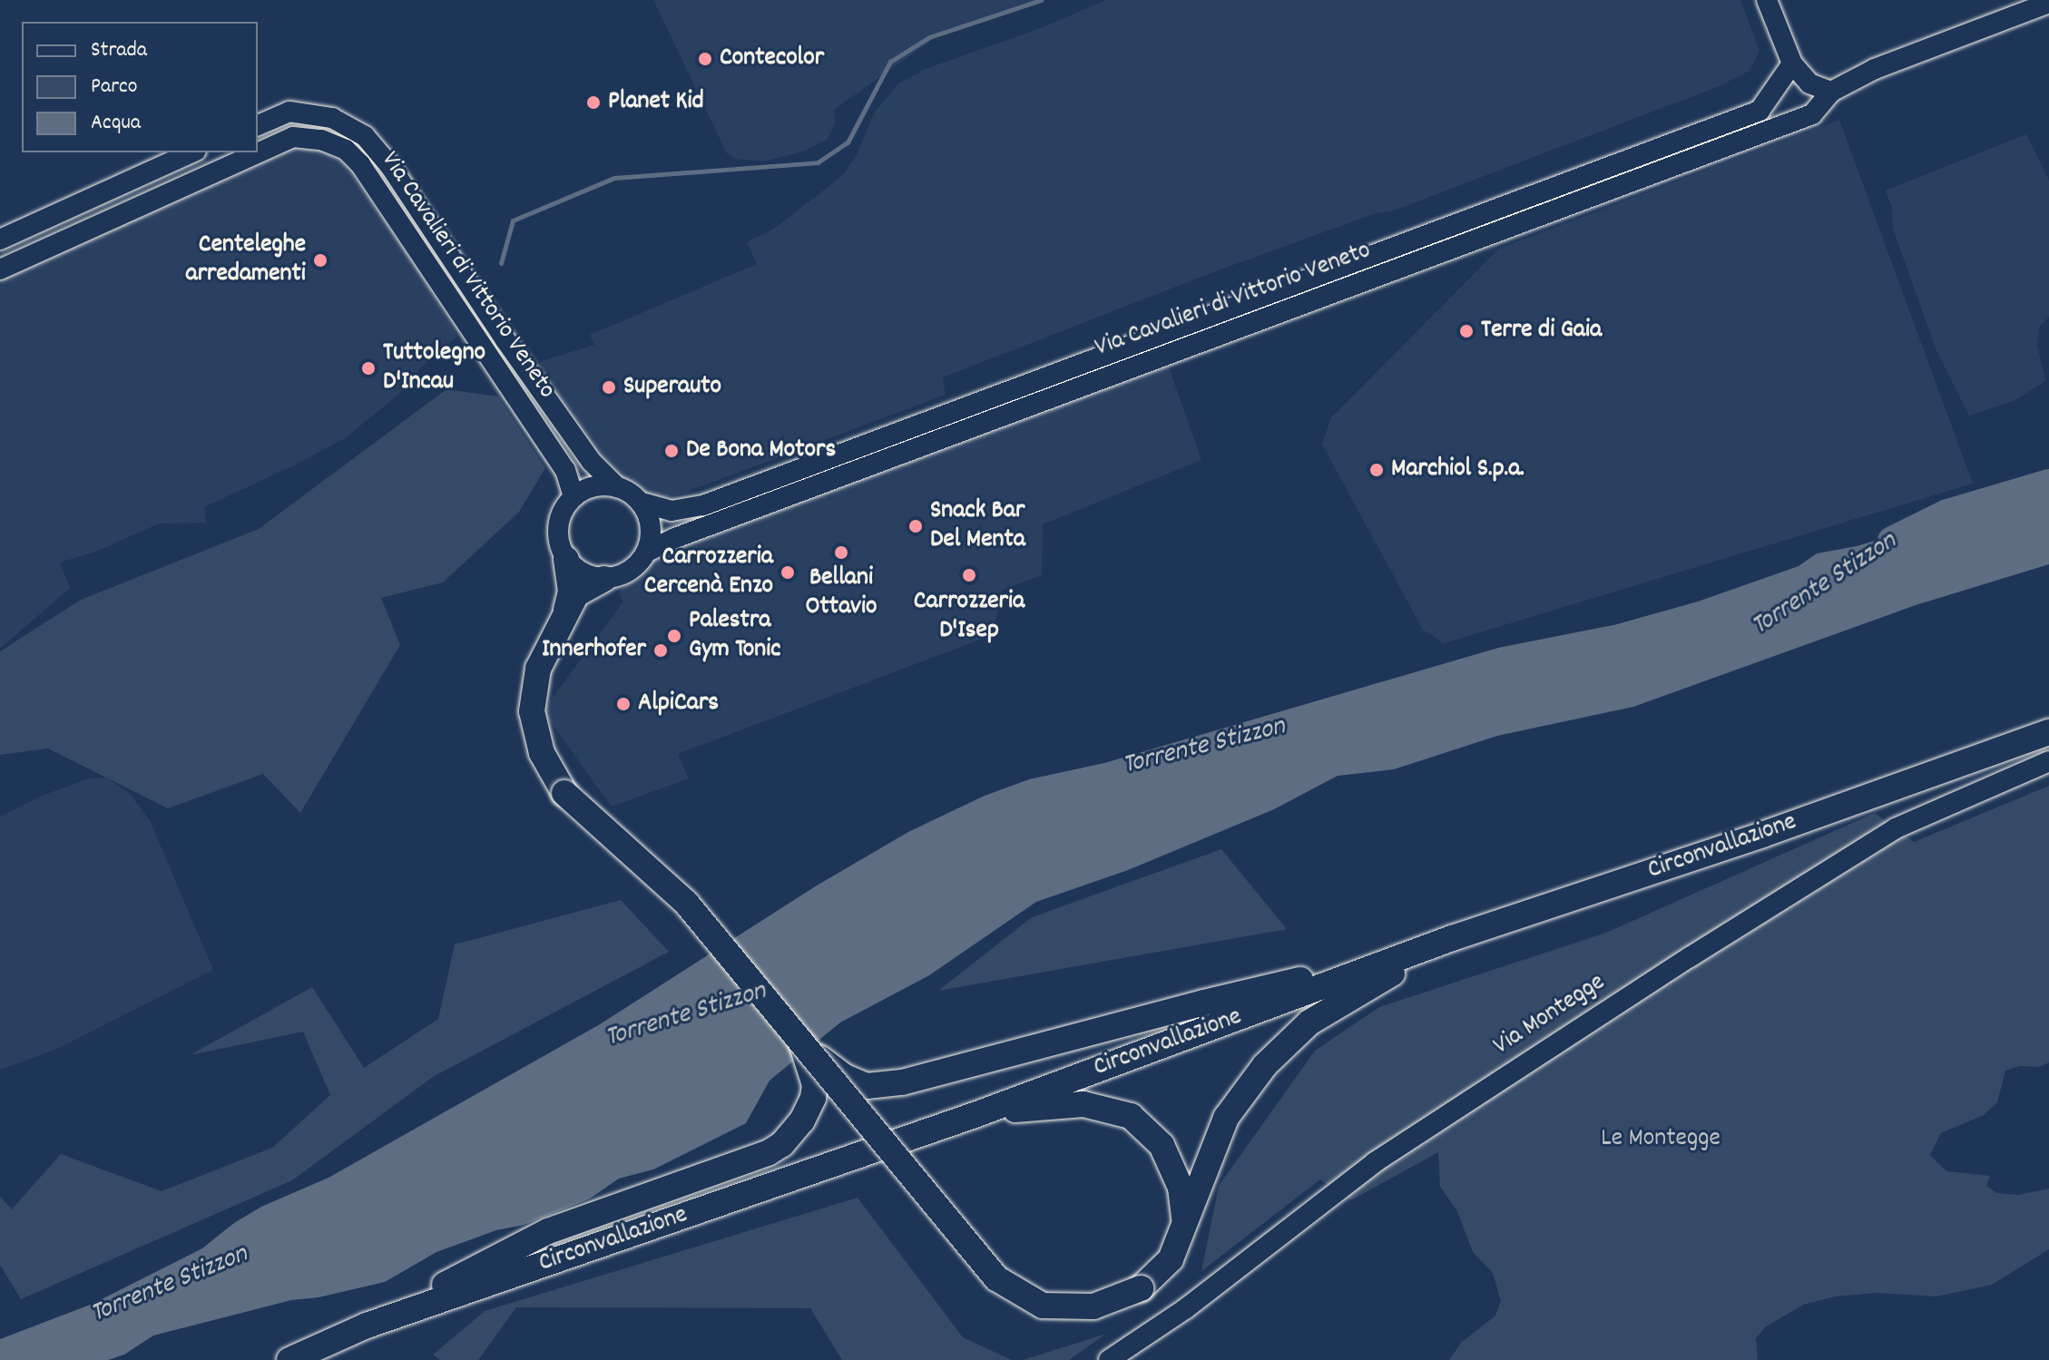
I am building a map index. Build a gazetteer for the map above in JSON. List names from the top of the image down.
{
  "streets": {
    "highway": ["Circonvallazione"],
    "street": ["Via Cavalieri di Vittorio Veneto", "Via Montegge"]
  },
  "water": ["Torrente Stizzon"],
  "parks": ["Le Montegge"],
  "places": [
    "Contecolor",
    "Planet Kid",
    "Centeleghe arredamenti",
    "Terre di Gaia",
    "Tuttolegno D'Incau",
    "Superauto",
    "De Bona Motors",
    "Marchiol S.p.a.",
    "Snack Bar Del Menta",
    "Bellani Ottavio",
    "Carrozzeria Cercenà Enzo",
    "Carrozzeria D'Isep",
    "Palestra Gym Tonic",
    "Innerhofer",
    "AlpiCars"
  ],
  "legend": ["Strada", "Parco", "Acqua"]
}
